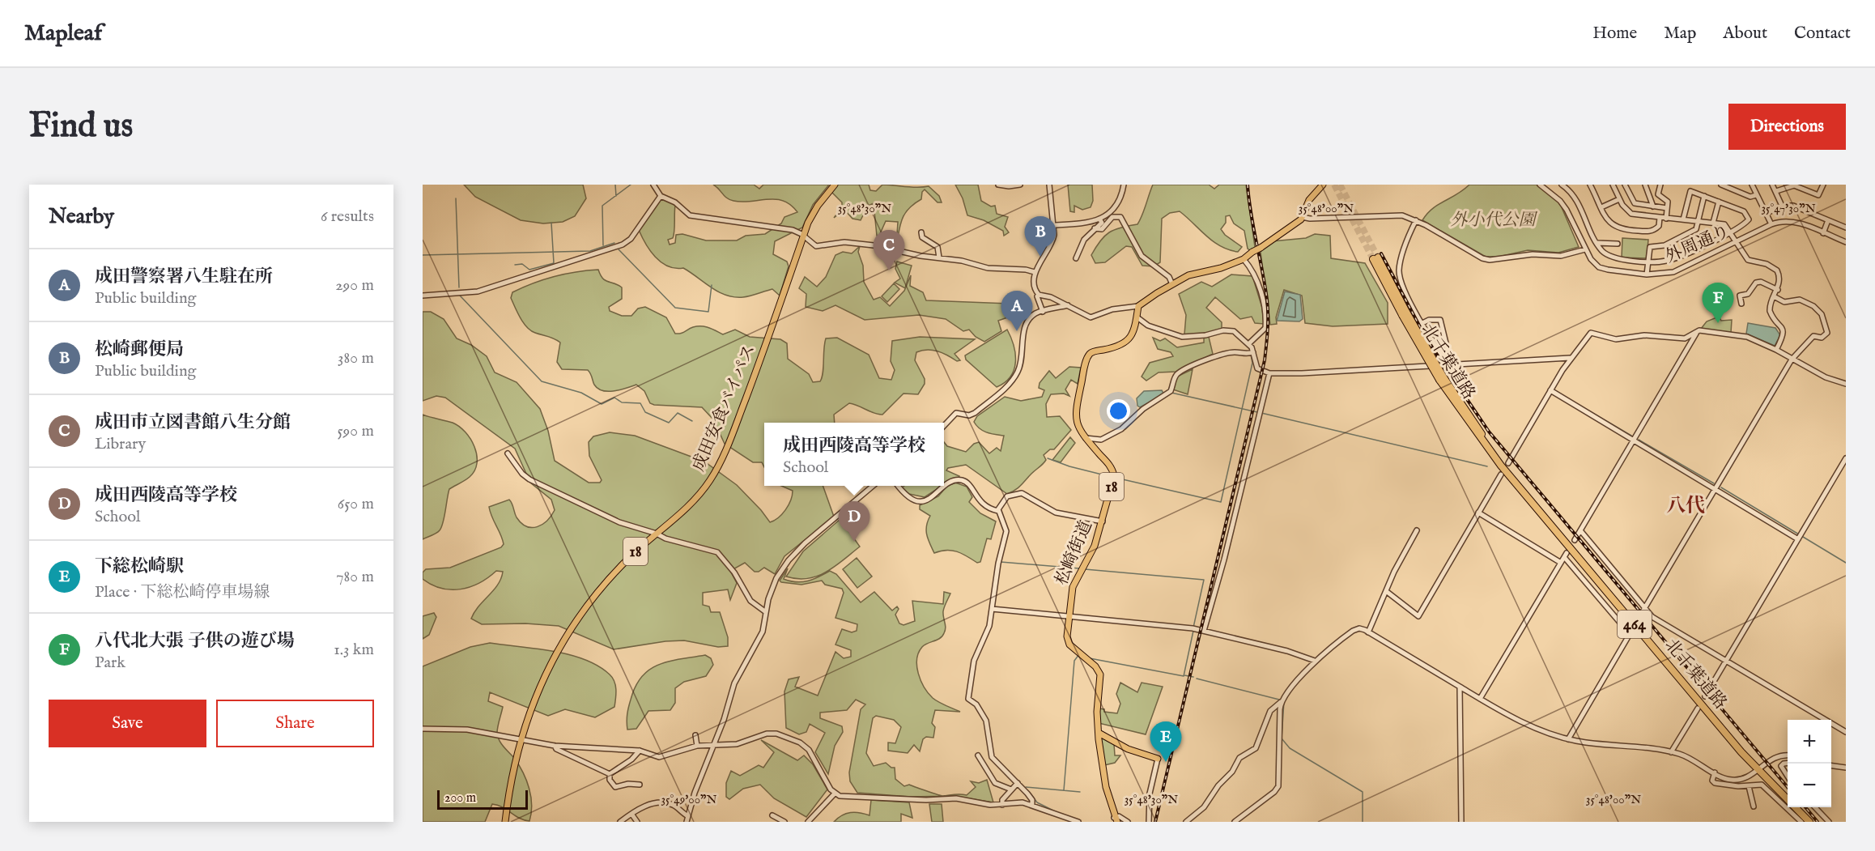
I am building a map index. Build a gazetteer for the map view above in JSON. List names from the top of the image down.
{
  "streets": {
    "highway": ["北千葉道路", "464"],
    "main road": ["成田安食バイパス", "18", "松崎街道"],
    "street": ["外周通り"]
  },
  "districts": ["八代"],
  "parks": ["外小代公園"],
  "scale_bar": "200 m",
  "page": {
    "header": "Mapleaf",
    "nav": [
      "Home",
      "Map",
      "About",
      "Contact"
    ],
    "buttons": [
      "Directions",
      ["Save", "Share"]
    ],
    "title": "Find us",
    "heading": ["Nearby", "6 results"],
    "pins": [
      "B",
      "C",
      "F",
      "A",
      "D",
      "E"
    ],
    "list": [
      {
        "mark": "A",
        "name": "成田警察署八生駐在所",
        "note": "Public building",
        "value": "290 m"
      },
      {
        "mark": "B",
        "name": "松崎郵便局",
        "note": "Public building",
        "value": "380 m"
      },
      {
        "mark": "C",
        "name": "成田市立図書館八生分館",
        "note": "Library",
        "value": "590 m"
      },
      {
        "mark": "D",
        "name": "成田西陵高等学校",
        "note": "School",
        "value": "650 m"
      },
      {
        "mark": "E",
        "name": "下総松崎駅",
        "note": "Place · 下総松崎停車場線",
        "value": "780 m"
      },
      {
        "mark": "F",
        "name": "八代北大張 子供の遊び場",
        "note": "Park",
        "value": "1.3 km"
      }
    ],
    "popup": ["成田西陵高等学校", "School"],
    "map_buttons": ["+", "−"],
    "scale": "200 m"
  },
  "coordinates": [
    "35°48'30\"N",
    "35°48'00\"N",
    "35°47'30\"N",
    "35°49'00\"N"
  ]
}
